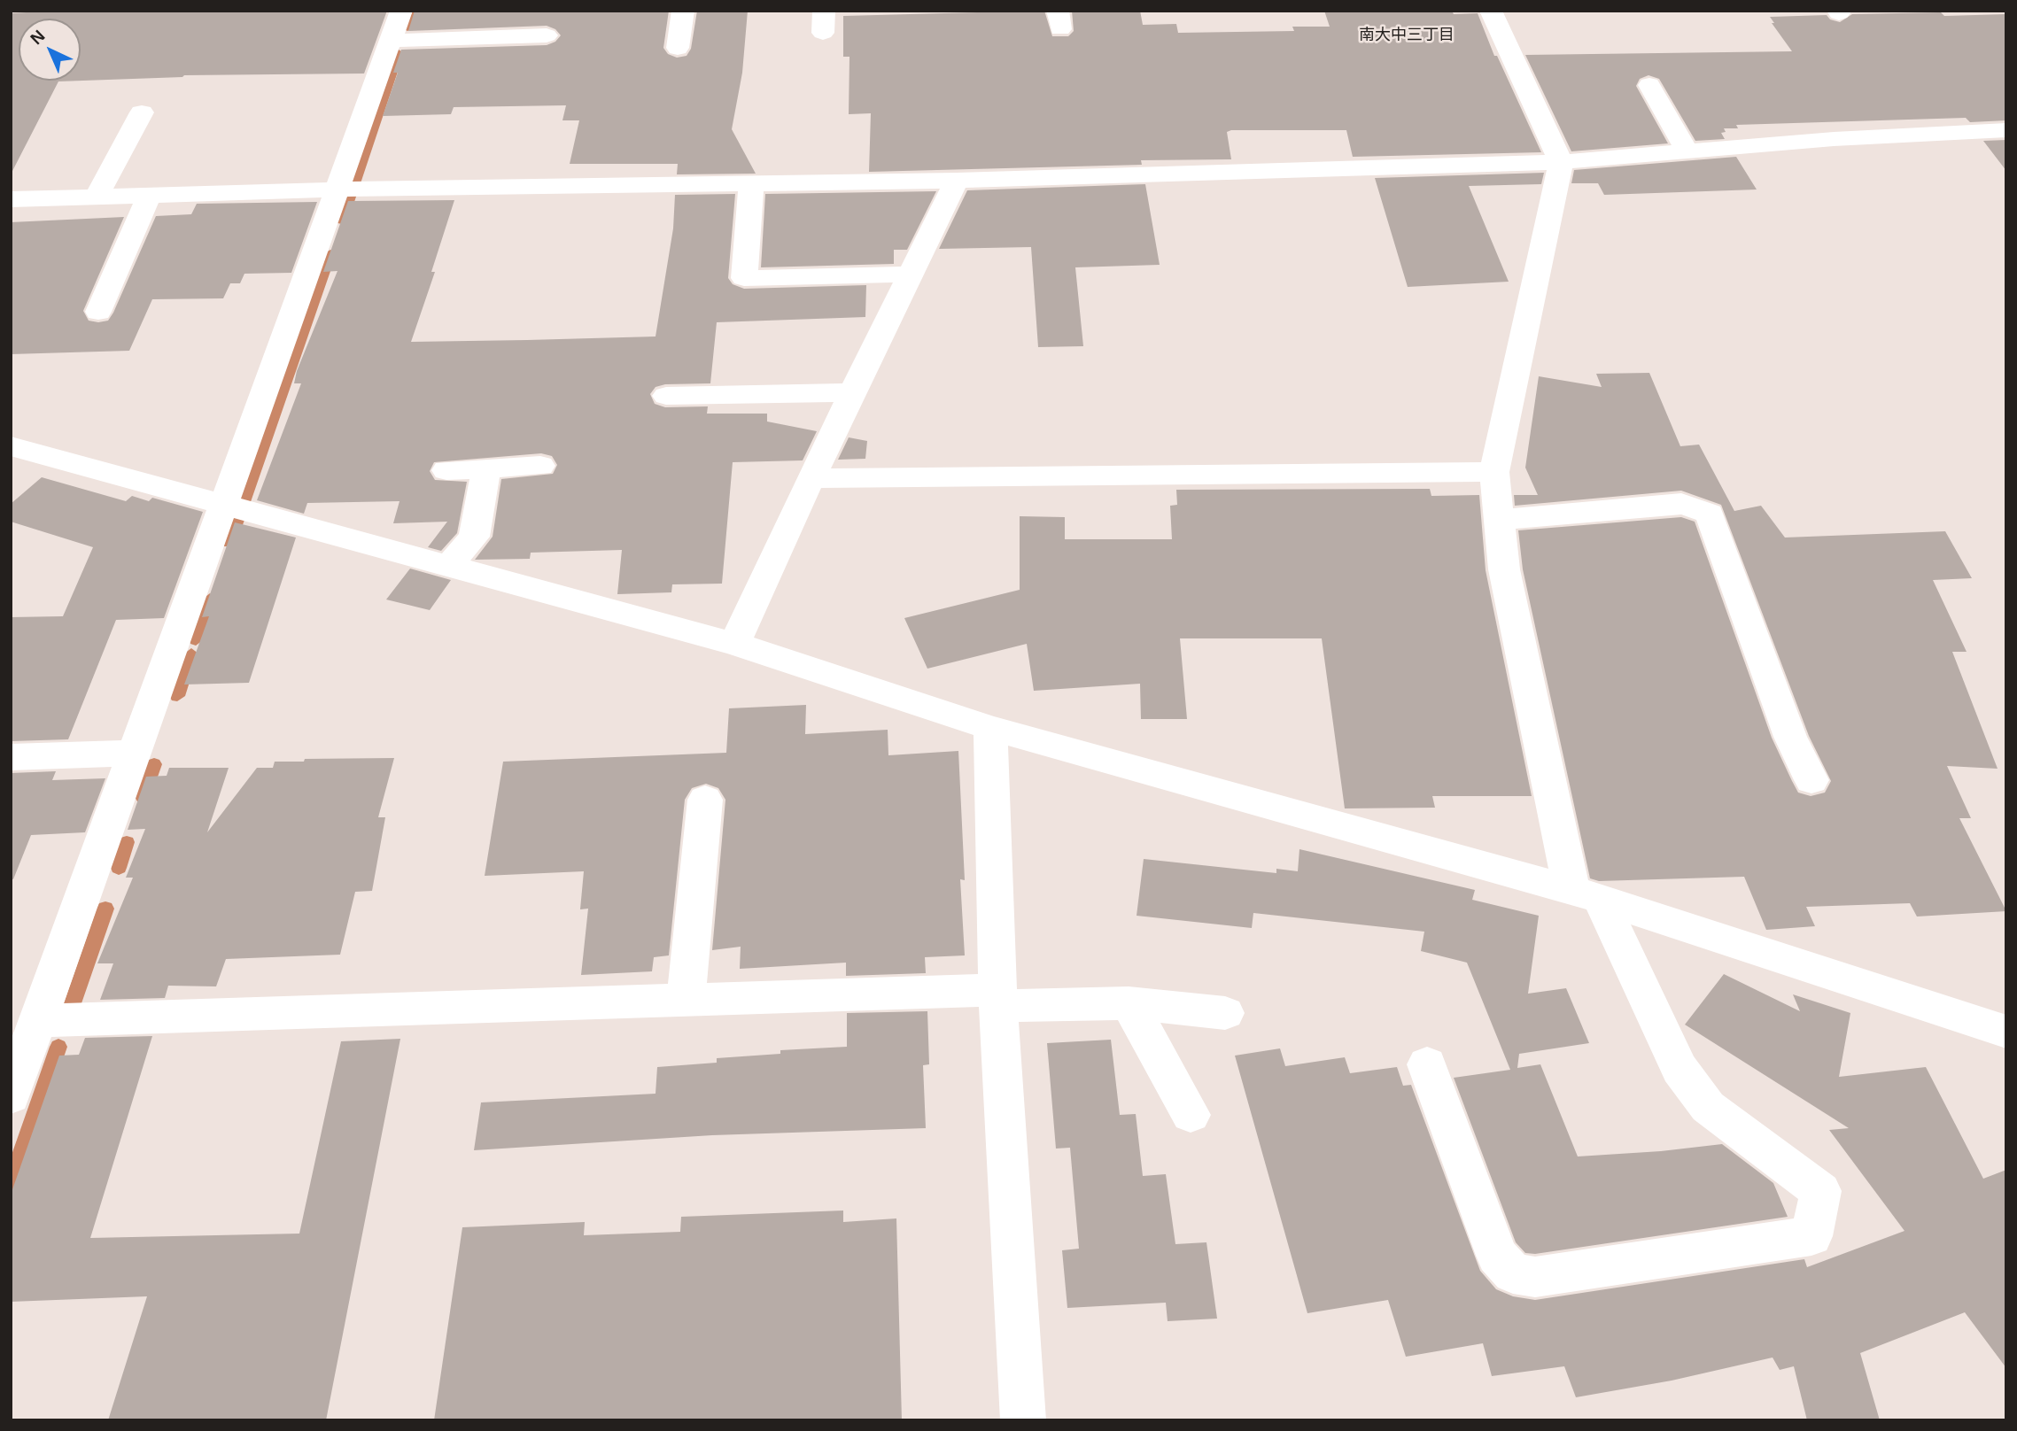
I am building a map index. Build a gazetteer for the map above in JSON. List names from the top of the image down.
{
  "districts": ["南大中三丁目"],
  "north": "top left"
}
